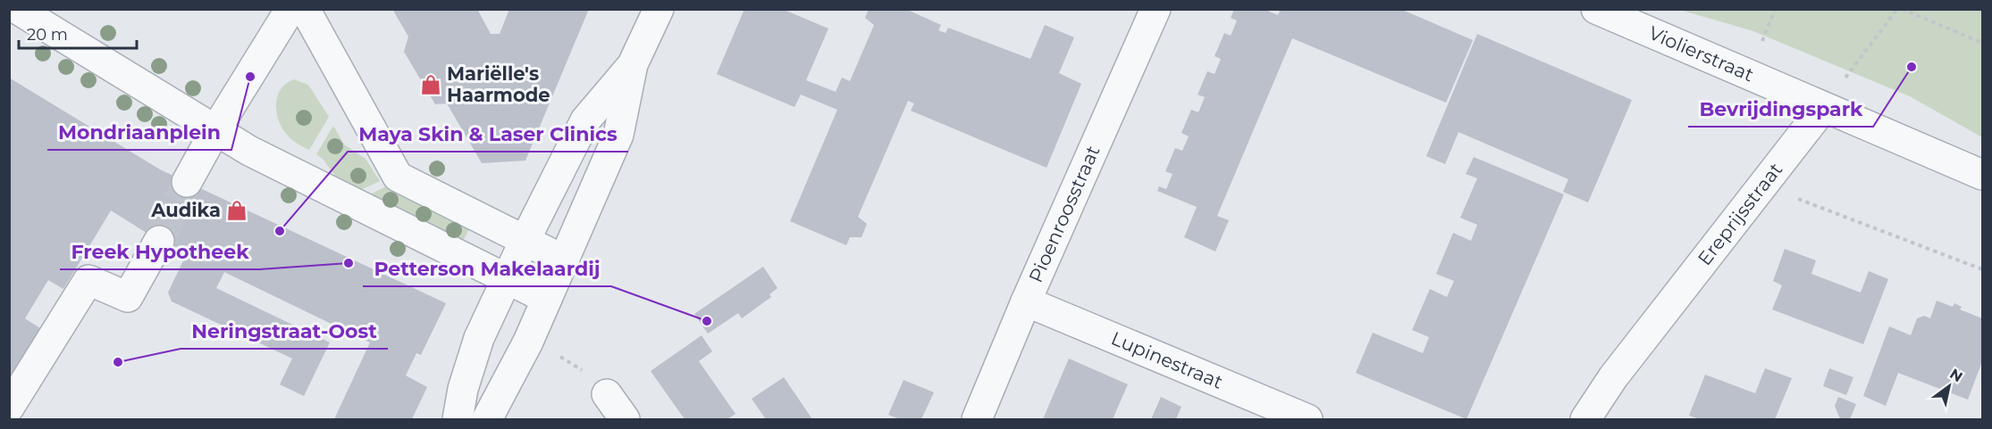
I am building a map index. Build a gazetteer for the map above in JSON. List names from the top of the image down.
{
  "streets": {
    "street": [
      "Violierstraat",
      "Ereprijsstraat",
      "Pioenroosstraat",
      "Lupinestraat"
    ]
  },
  "crossings": [
    ["Violierstraat", "Ereprijsstraat"],
    ["Pioenroosstraat", "Lupinestraat"]
  ],
  "places": {
    "other": [
      "Bevrijdingspark",
      "Mondriaanplein",
      "Maya Skin & Laser Clinics",
      "Freek Hypotheek",
      "Petterson Makelaardij",
      "Neringstraat-Oost"
    ],
    "shop": ["Mariëlle's Haarmode", "Audika"]
  },
  "scale_bar": "20 m",
  "north": "top right"
}
